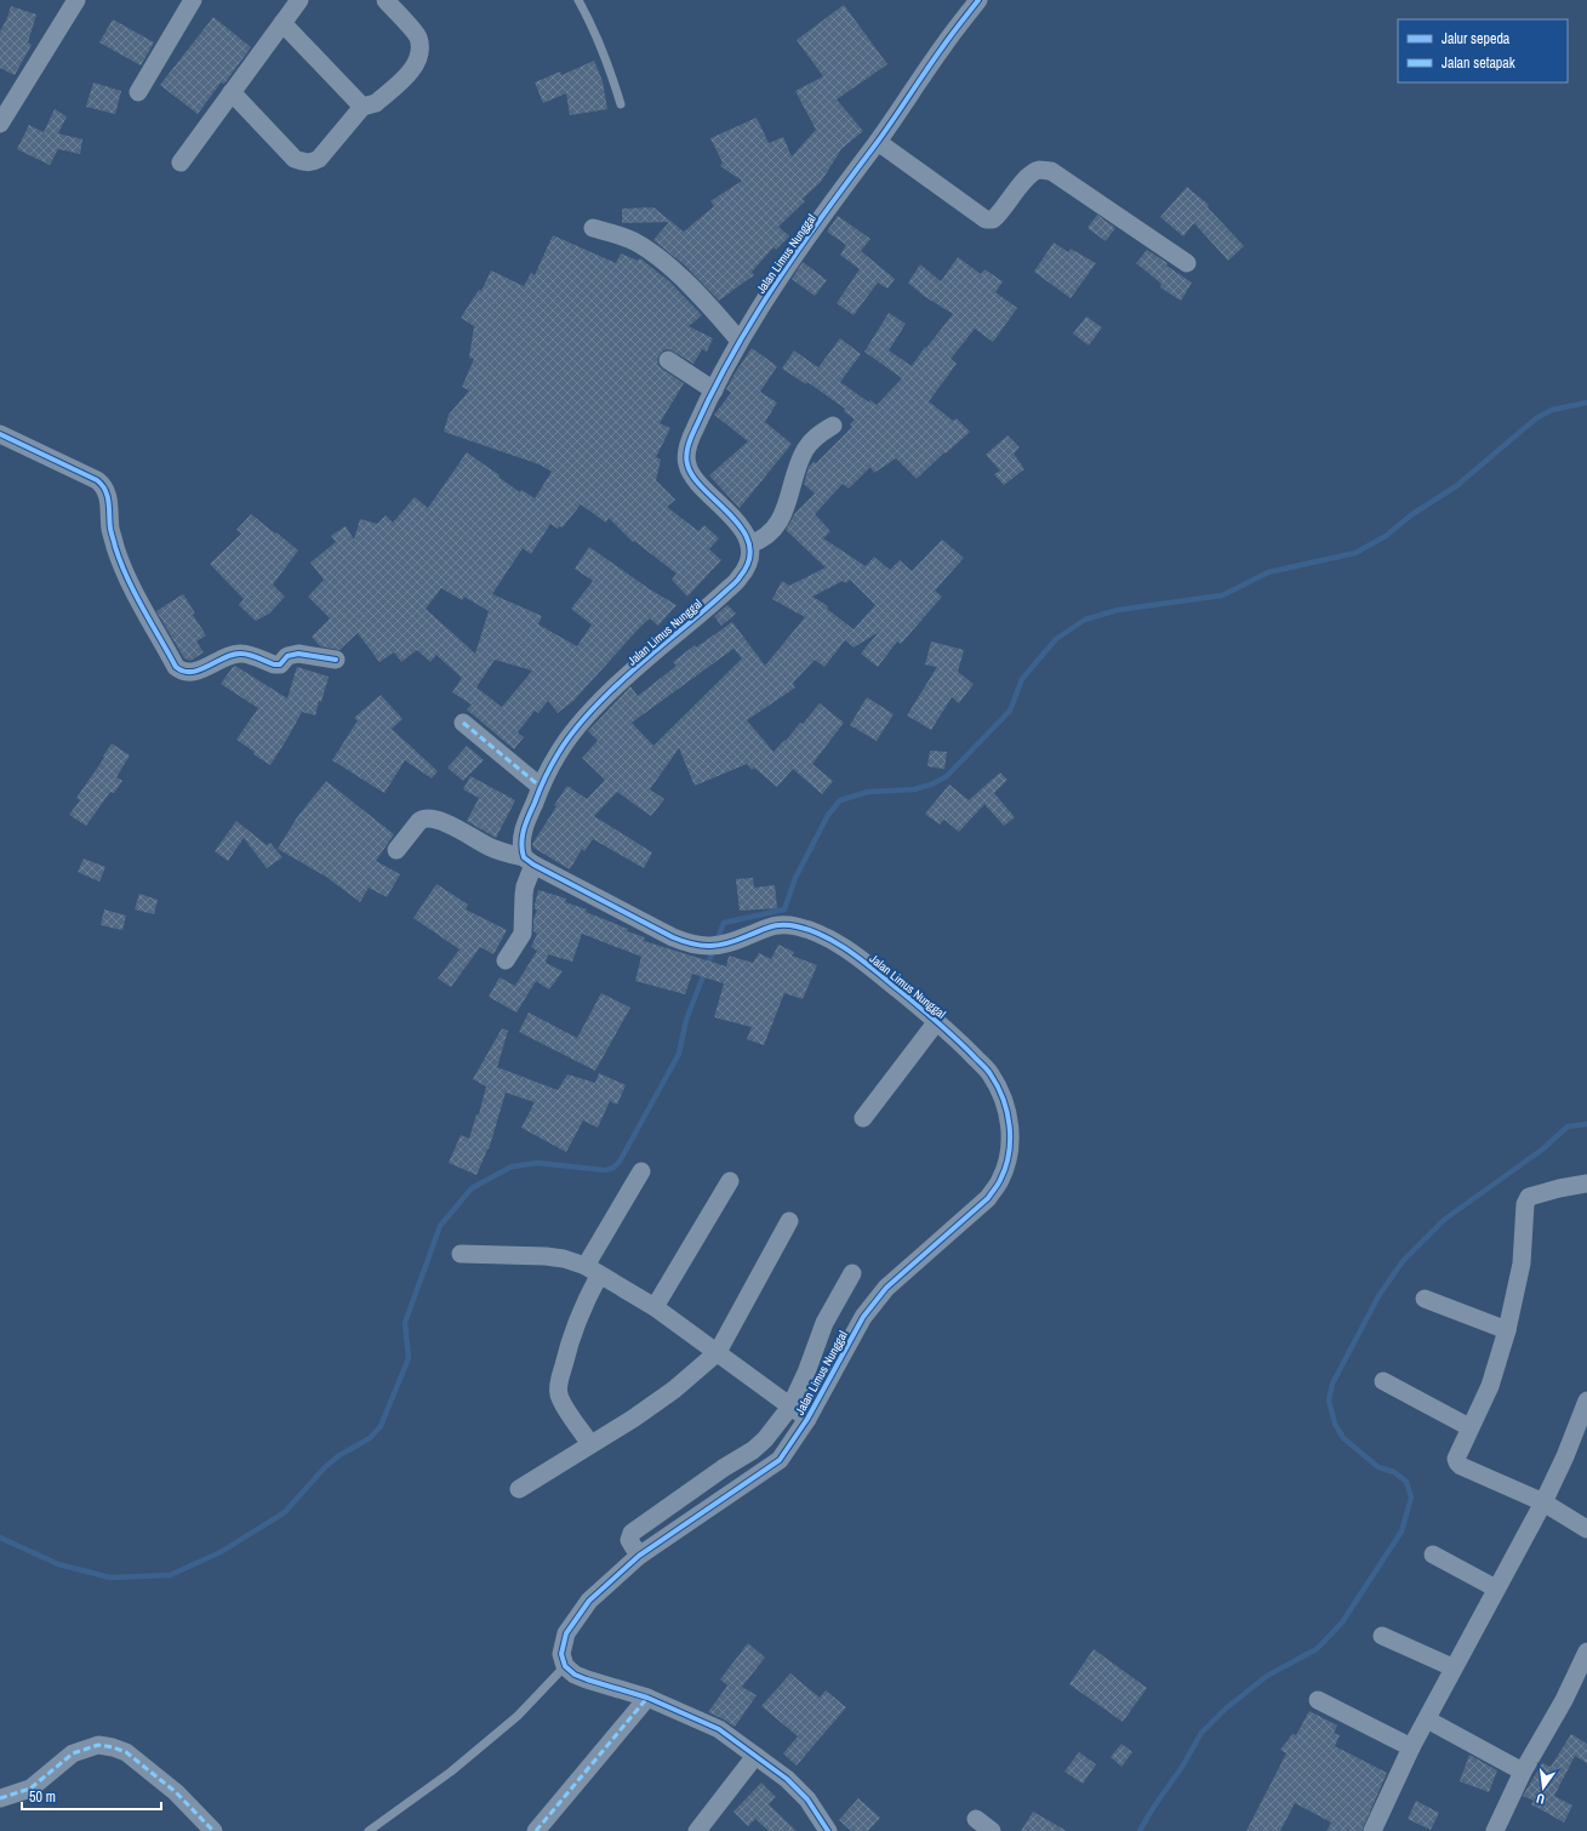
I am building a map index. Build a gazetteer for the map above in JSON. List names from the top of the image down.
{
  "streets": {
    "street": ["Jalan Limus Nunggal"]
  },
  "legend": ["Jalur sepeda", "Jalan setapak"],
  "scale_bar": "50 m",
  "north": "bottom"
}
